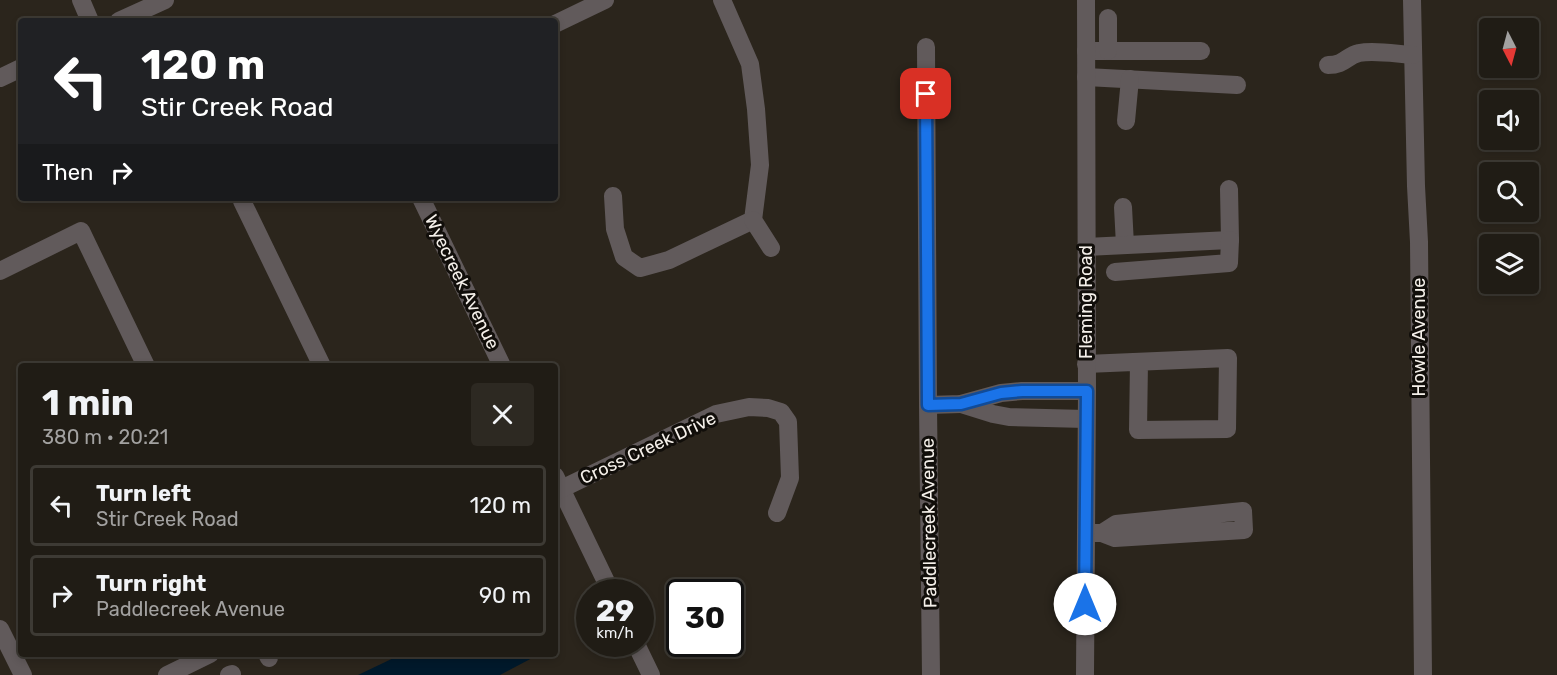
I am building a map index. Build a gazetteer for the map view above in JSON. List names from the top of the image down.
{
  "streets": {
    "street": [
      "Wyecreek Avenue",
      "Fleming Road",
      "Howle Avenue",
      "Cross Creek Drive",
      "Paddlecreek Avenue"
    ]
  },
  "north": "bottom",
  "page": {
    "turn": ["120 m", "Stir Creek Road"],
    "then": "Then",
    "heading": ["1 min", "380 m · 20:21"],
    "list": [
      {
        "name": "Turn left",
        "note": "Stir Creek Road",
        "value": "120 m"
      },
      {
        "name": "Turn right",
        "note": "Paddlecreek Avenue",
        "value": "90 m"
      }
    ],
    "speed": "29 km/h",
    "limit": "30"
  }
}
